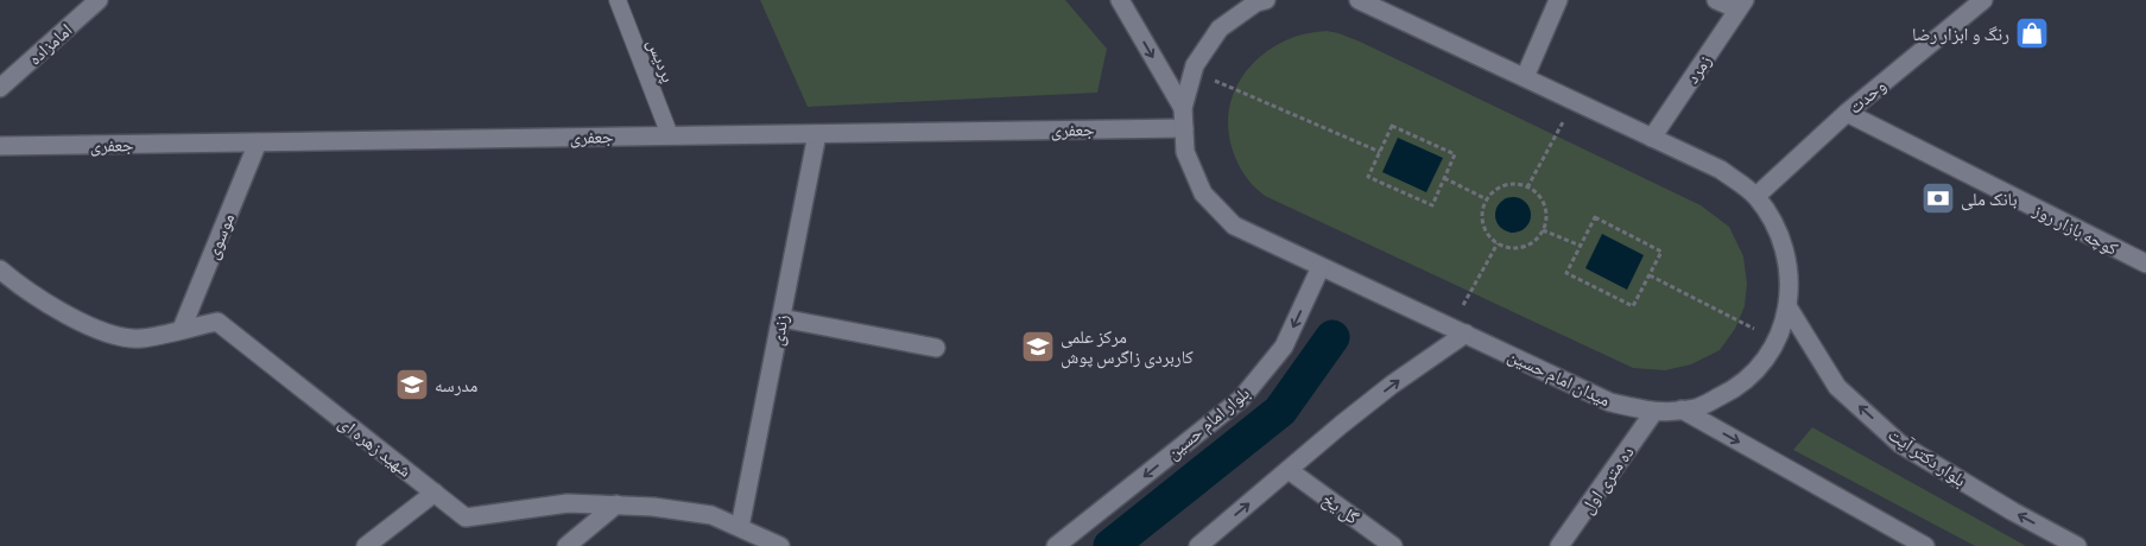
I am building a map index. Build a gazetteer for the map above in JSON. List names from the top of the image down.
{
  "streets": {
    "street": [
      "امامزاده",
      "زمرد",
      "وحدت",
      "جعفری",
      "کوچه بازار روز",
      "موسوی",
      "زندی",
      "میدان امام حسین",
      "بلوار امام حسین",
      "شهید زهره ای",
      "بلوار دکتر آیت",
      "ده متری اول",
      "گل یخ"
    ],
    "lane": ["پردیس"]
  },
  "crossings": [
    ["پردیس", "جعفری"],
    ["زمرد", "میدان امام حسین"],
    ["وحدت", "کوچه بازار روز"],
    ["وحدت", "میدان امام حسین"],
    ["جعفری", "موسوی"],
    ["جعفری", "زندی"],
    ["جعفری", "میدان امام حسین"],
    ["موسوی", "شهید زهره ای"],
    ["زندی", "شهید زهره ای"],
    ["میدان امام حسین", "بلوار امام حسین"],
    ["میدان امام حسین", "بلوار دکتر آیت"],
    ["میدان امام حسین", "ده متری اول"]
  ],
  "places": {
    "shop": ["رنگ و ابزار رضا"],
    "bank": ["بانک ملی"],
    "school or university": ["مرکز علمی کاربردی زاگرس پوش", "مدرسه"]
  }
}
